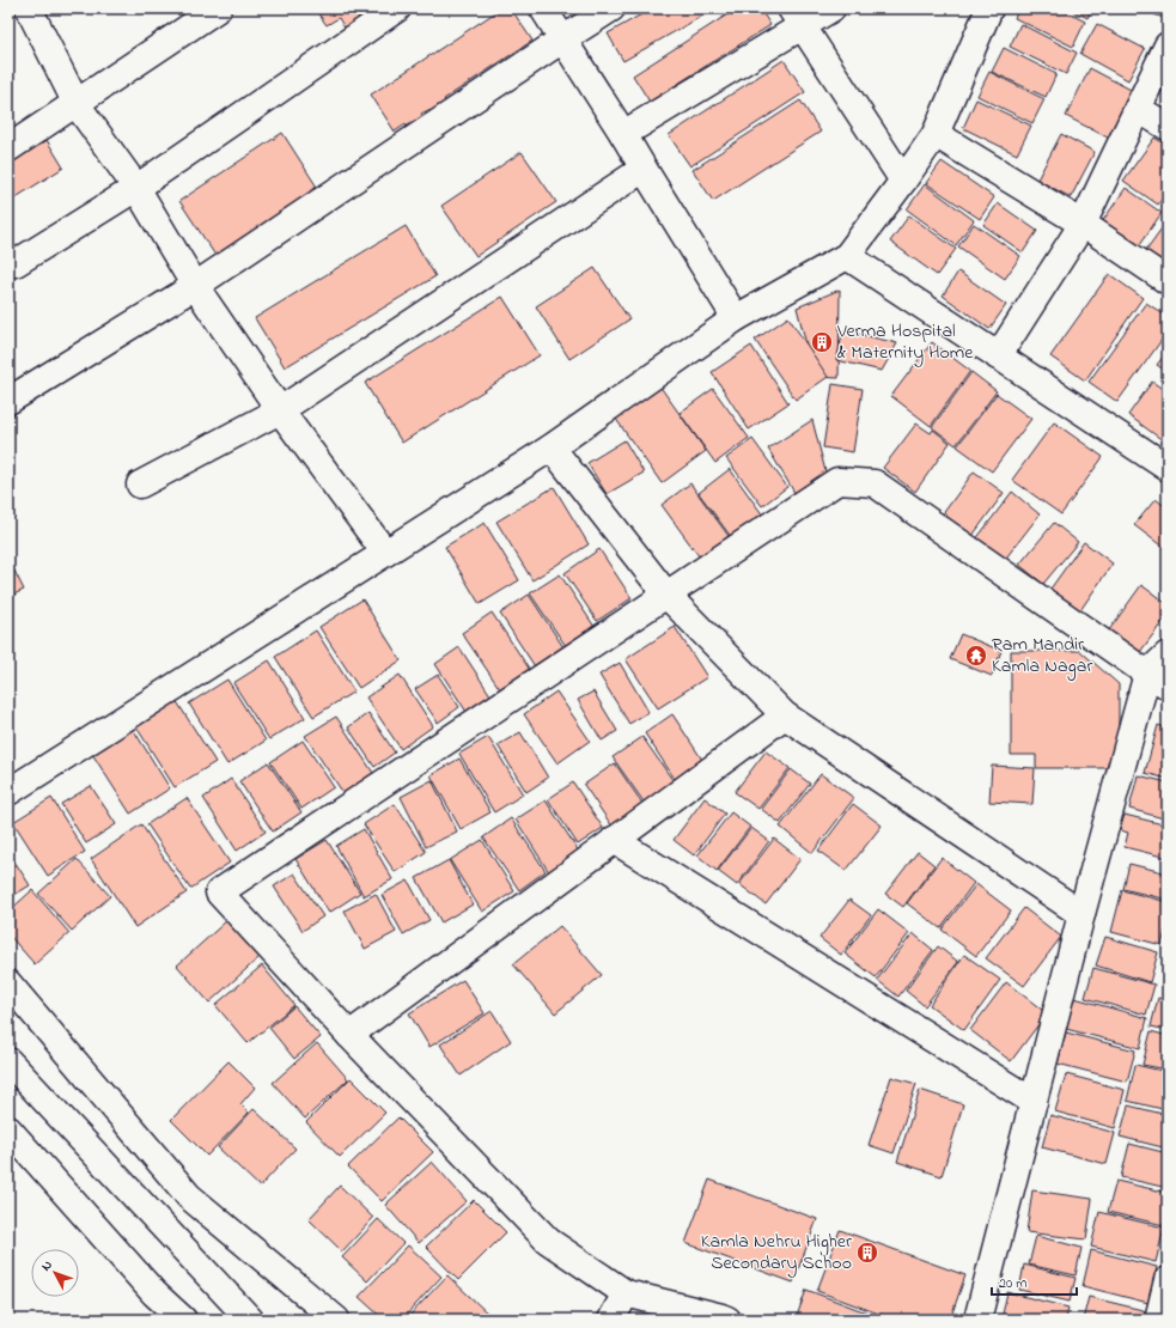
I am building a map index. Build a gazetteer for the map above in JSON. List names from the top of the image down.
{
  "places": {
    "building": ["Verma Hospital & Maternity Home", "Kamla Nehru Higher Secondary Schoo"],
    "temple": ["Ram Mandir Kamla Nagar"]
  },
  "scale_bar": "20 m",
  "north": "top left"
}
